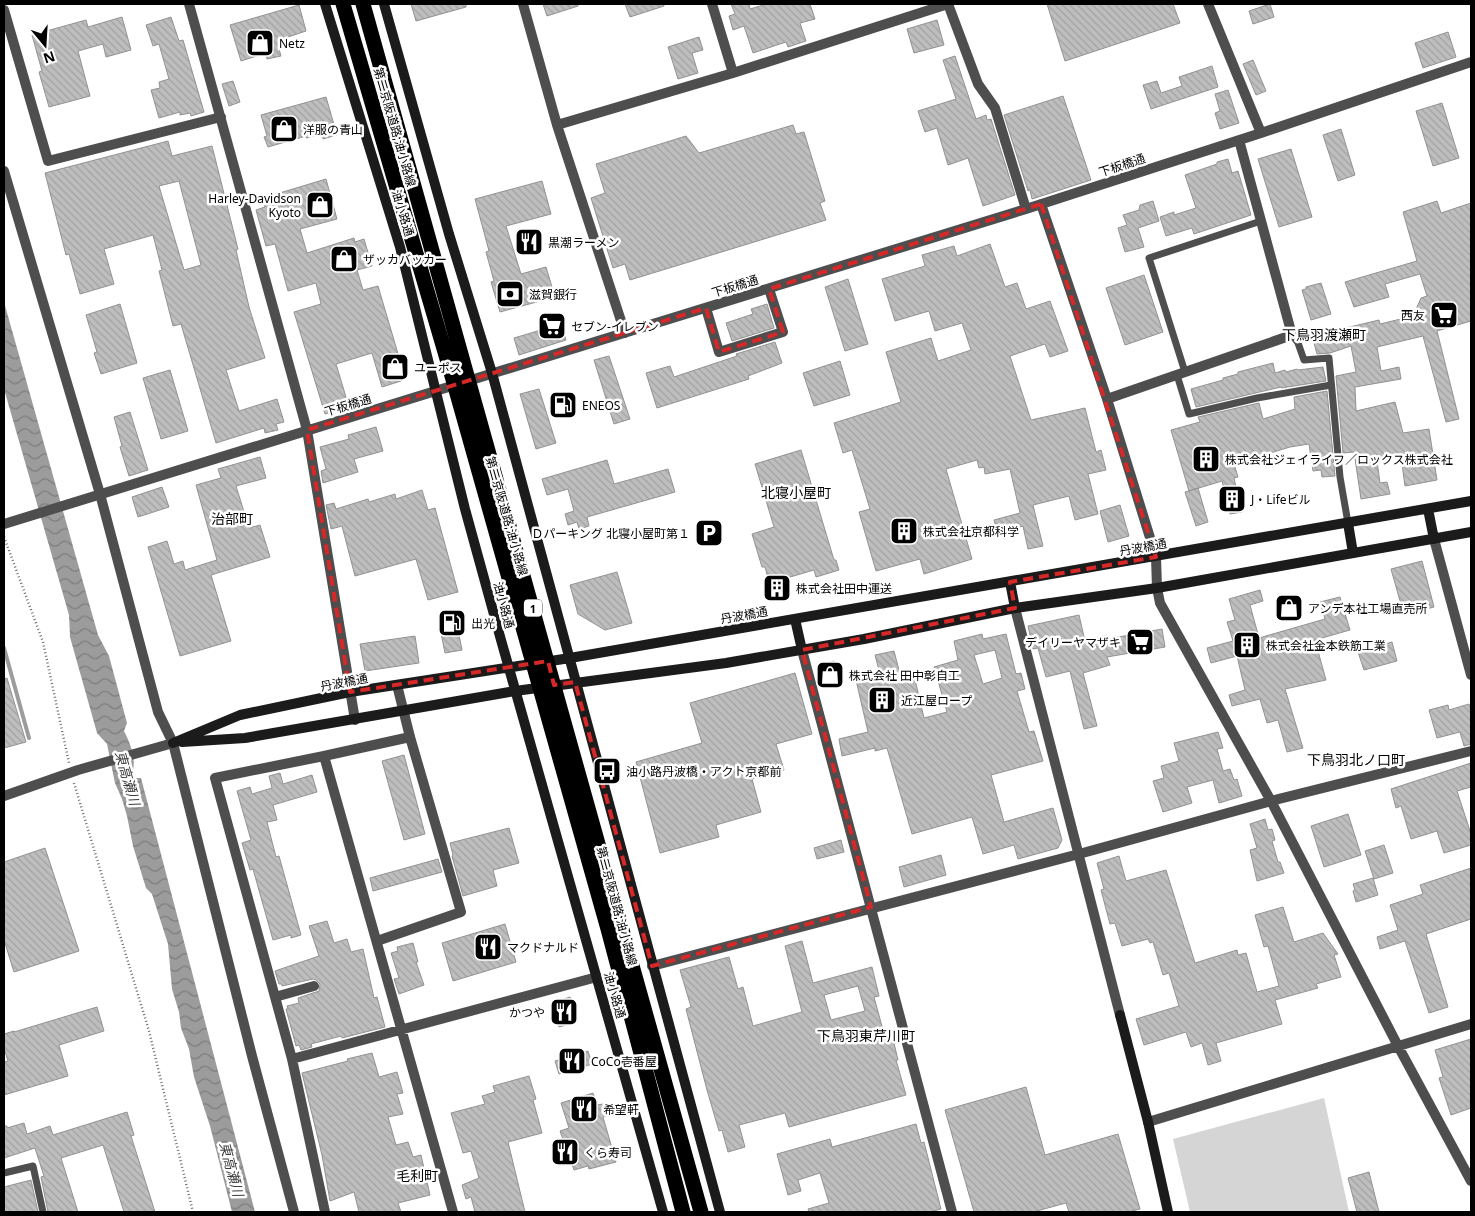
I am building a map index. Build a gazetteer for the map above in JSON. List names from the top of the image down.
{
  "streets": {
    "highway": ["第二京阪道路;油小路線", "1"],
    "street": ["下板橋通", "油小路通", "丹波橋通"]
  },
  "crossings": [
    ["下板橋通", "油小路通"],
    ["油小路通", "丹波橋通"]
  ],
  "districts": [
    "下鳥羽渡瀬町",
    "北寝小屋町",
    "治部町",
    "下鳥羽北ノ口町",
    "下鳥羽東芹川町",
    "毛利町"
  ],
  "water": ["東高瀬川"],
  "places": {
    "shop": [
      "Netz",
      "洋服の青山",
      "Harley-Davidson Kyoto",
      "ザッカバッカー",
      "ユーポス",
      "アンデ本社工場直売所",
      "株式会社 田中彰自工"
    ],
    "restaurant": [
      "黒潮ラーメン",
      "マクドナルド",
      "かつや",
      "CoCo壱番屋",
      "希望軒",
      "くら寿司"
    ],
    "bank": ["滋賀銀行"],
    "supermarket": ["西友", "セブン-イレブン", "デイリーヤマザキ"],
    "fuel station": ["ENEOS", "出光"],
    "building": [
      "株式会社ジェイライフ／ロックス株式会社",
      "J・Lifeビル",
      "株式会社京都科学",
      "株式会社田中運送",
      "株式会社金本鉄筋工業",
      "近江屋ロープ"
    ],
    "parking": ["Ｄパーキング 北寝小屋町第１"],
    "bus stop": ["油小路丹波橋・アクト京都前"]
  },
  "north": "bottom"
}
